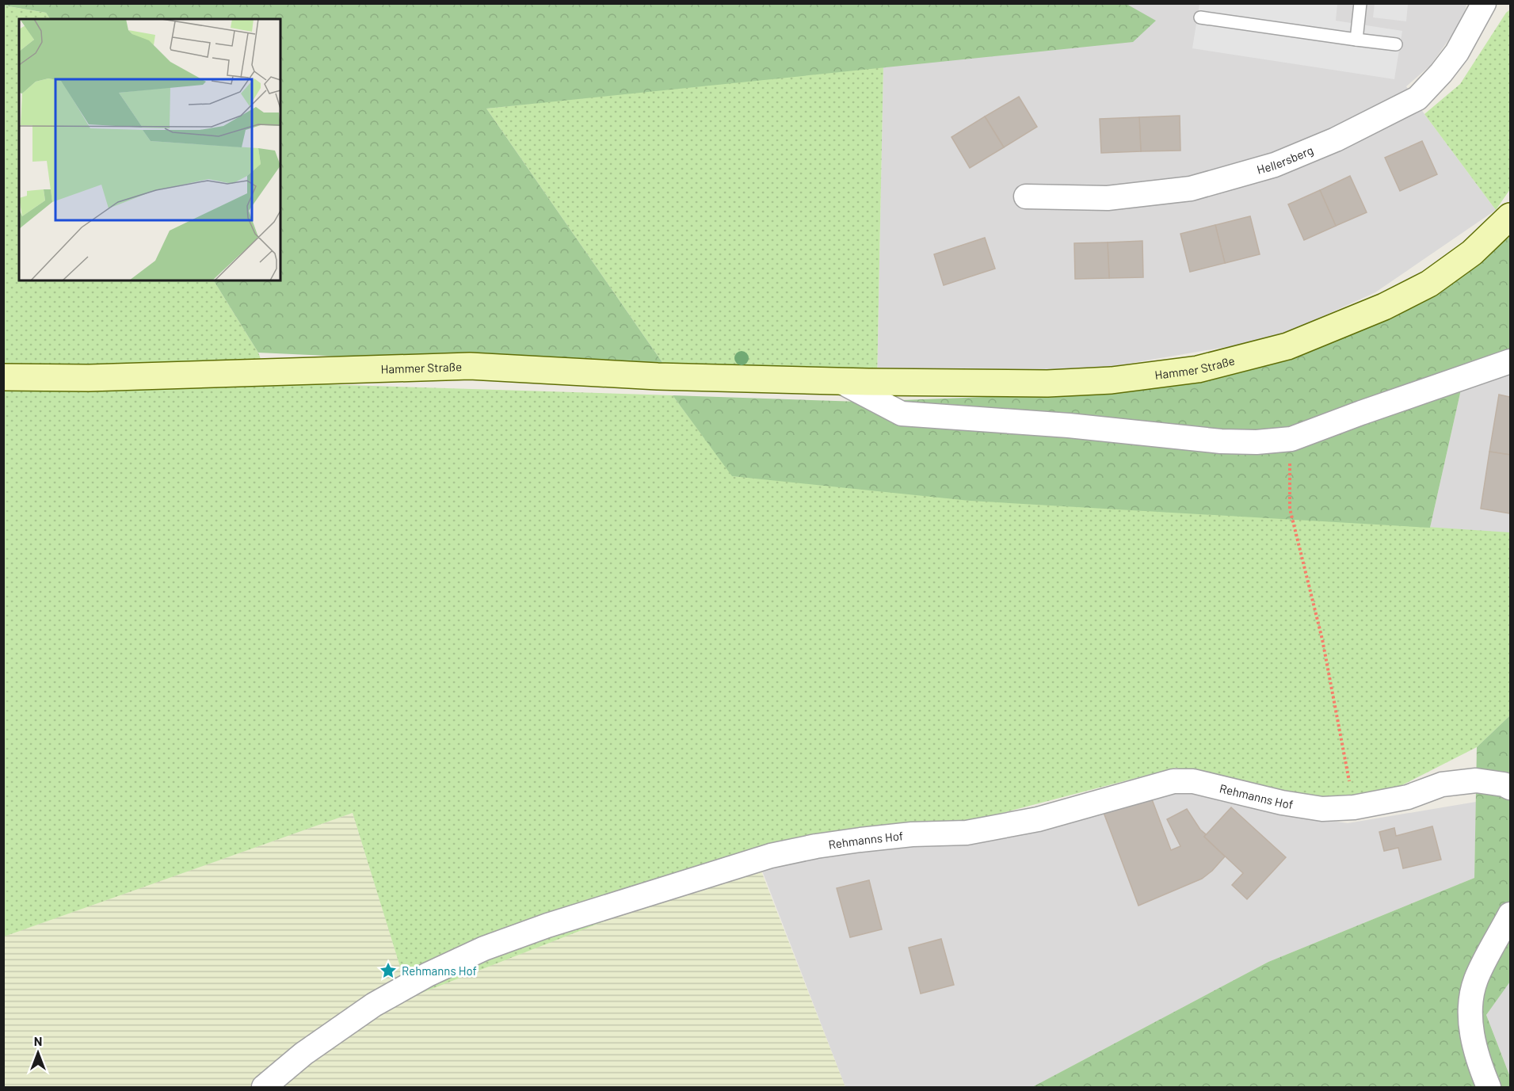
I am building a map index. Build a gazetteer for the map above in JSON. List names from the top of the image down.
{
  "streets": {
    "main road": ["Hammer Straße"],
    "street": ["Hellersberg", "Rehmanns Hof"]
  },
  "places": {
    "place": ["Rehmanns Hof"]
  },
  "north": "top"
}
